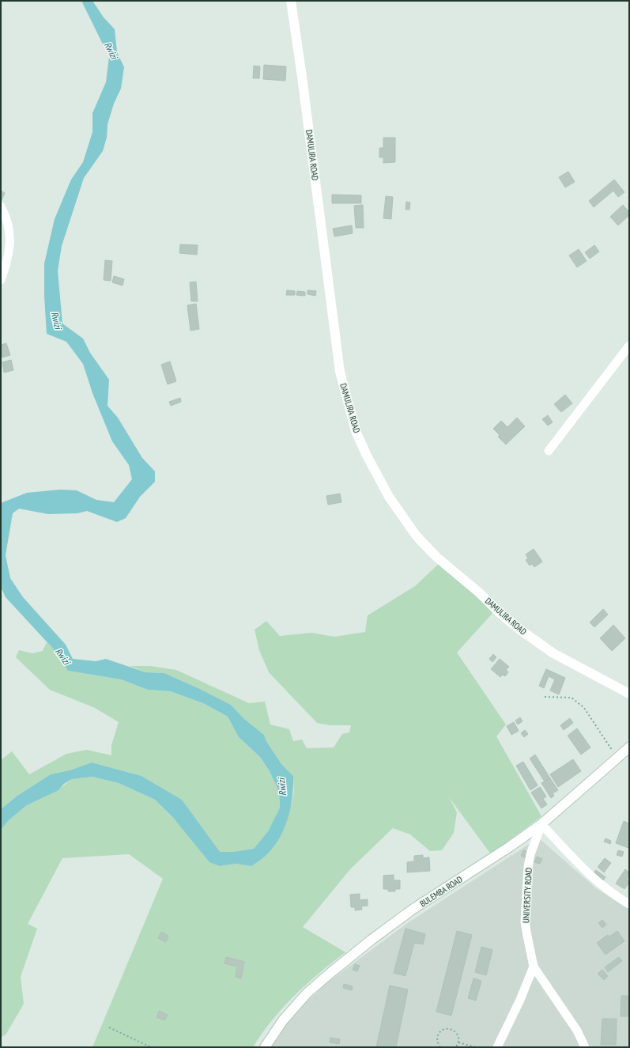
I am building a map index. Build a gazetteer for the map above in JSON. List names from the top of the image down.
{
  "streets": {
    "street": ["DAMULIRA ROAD", "BULEMBA ROAD", "UNIVERSITY ROAD"]
  },
  "crossings": [
    ["BULEMBA ROAD", "UNIVERSITY ROAD"]
  ],
  "water": ["Rwizi"]
}
